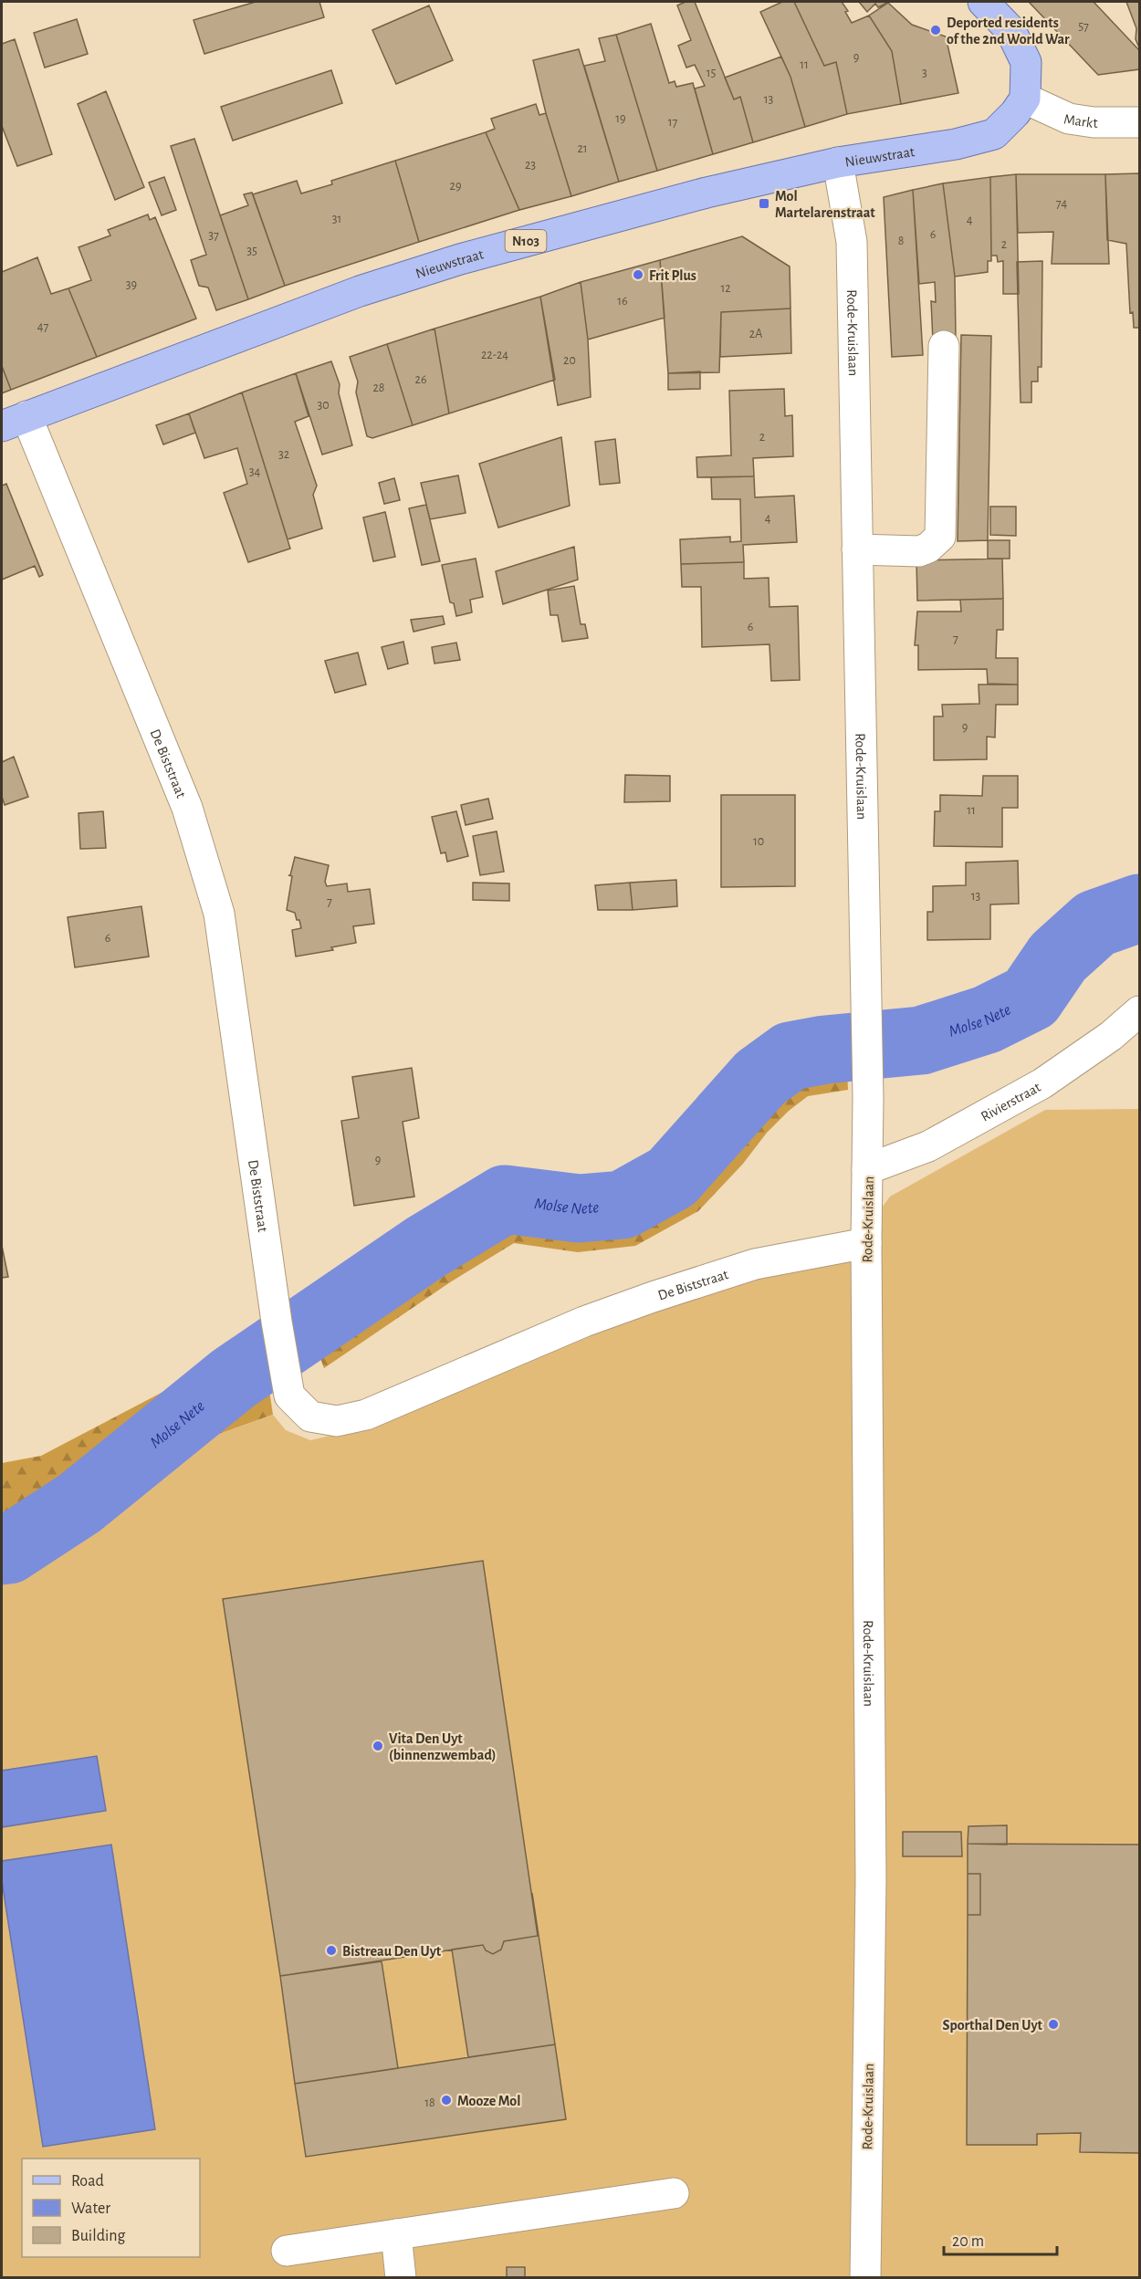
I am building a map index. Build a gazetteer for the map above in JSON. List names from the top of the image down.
{
  "streets": {
    "main road": ["Nieuwstraat", "N103"],
    "street": [
      "Markt",
      "Rode-Kruislaan",
      "De Biststraat",
      "Rivierstraat"
    ]
  },
  "crossings": [
    ["Markt", "Nieuwstraat"],
    ["Nieuwstraat", "Rode-Kruislaan"],
    ["Nieuwstraat", "De Biststraat"],
    ["Rode-Kruislaan", "De Biststraat"],
    ["Rode-Kruislaan", "Rivierstraat"]
  ],
  "water": ["Molse Nete"],
  "places": {
    "other": [
      "Deported residents of the 2nd World War",
      "Frit Plus",
      "Vita Den Uyt (binnenzwembad)",
      "Bistreau Den Uyt",
      "Sporthal Den Uyt",
      "Mooze Mol"
    ],
    "transit": ["Mol Martelarenstraat"]
  },
  "house_numbers": [
    "57",
    "9",
    "11",
    "15",
    "3",
    "13",
    "19",
    "17",
    "21",
    "23",
    "29",
    "74",
    "31",
    "4",
    "6",
    "37",
    "8",
    "2",
    "35",
    "39",
    "12",
    "16",
    "47",
    "2A",
    "22-24",
    "20",
    "26",
    "28",
    "30",
    "2",
    "32",
    "34",
    "4",
    "6",
    "7",
    "9",
    "11",
    "10",
    "13",
    "7",
    "6",
    "9",
    "18"
  ],
  "legend": ["Road", "Water", "Building"],
  "scale_bar": "20 m"
}
